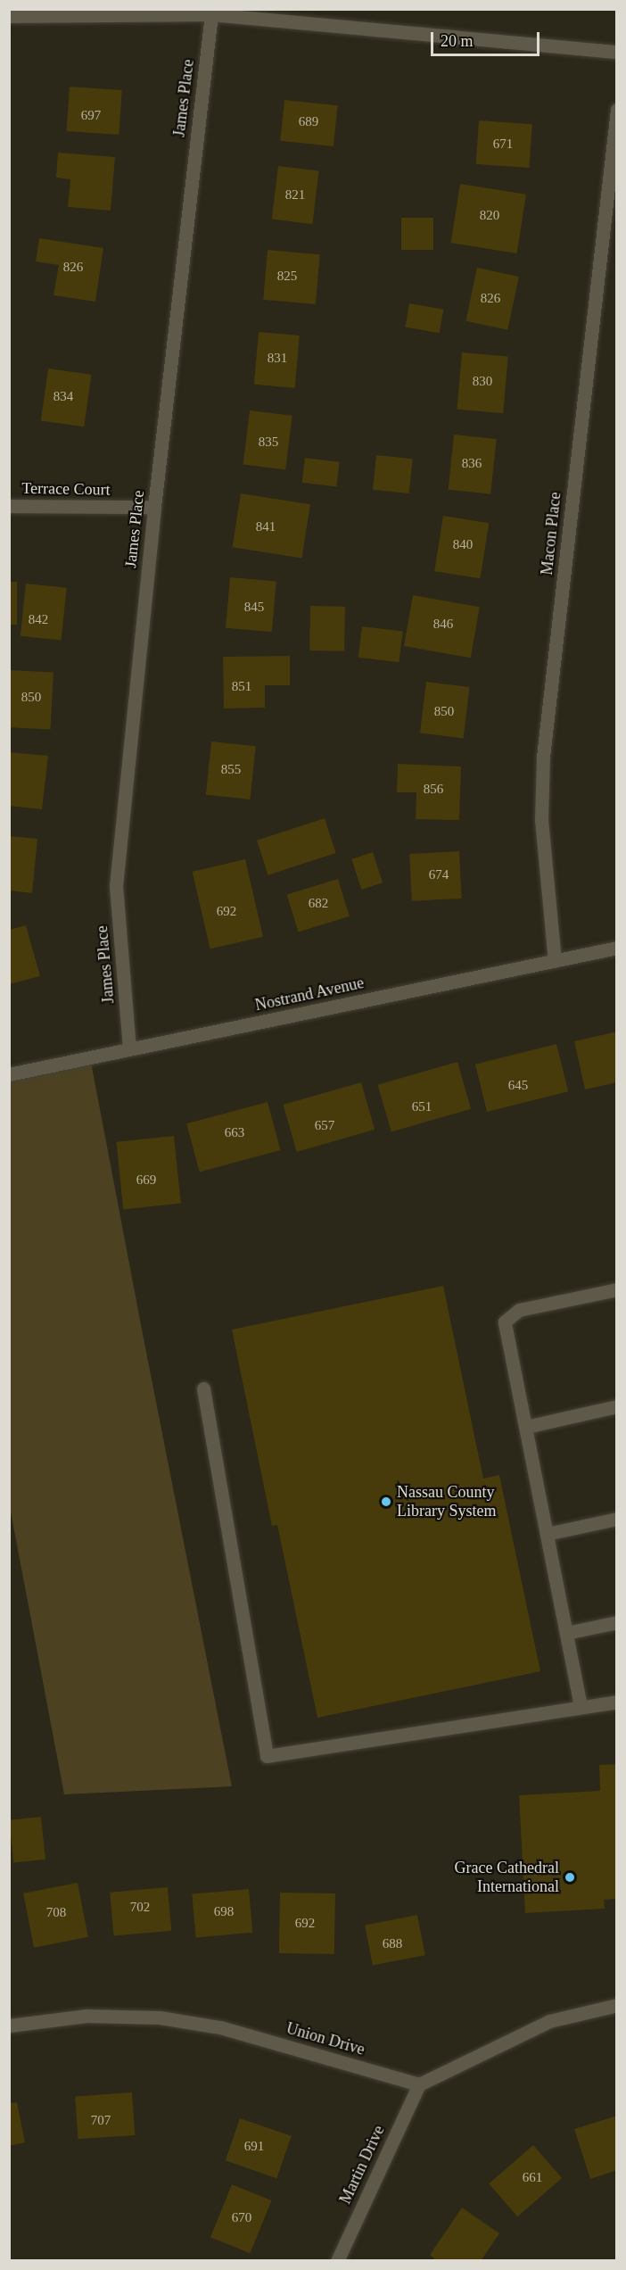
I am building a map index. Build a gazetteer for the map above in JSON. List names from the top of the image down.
{
  "streets": {
    "street": [
      "James Place",
      "Terrace Court",
      "Macon Place",
      "Nostrand Avenue",
      "Union Drive",
      "Martin Drive"
    ]
  },
  "crossings": [
    ["James Place", "Terrace Court"],
    ["James Place", "Nostrand Avenue"],
    ["Macon Place", "Nostrand Avenue"],
    ["Union Drive", "Martin Drive"]
  ],
  "places": ["Nassau County Library System", "Grace Cathedral International"],
  "house_numbers": [
    "697",
    "689",
    "671",
    "821",
    "820",
    "826",
    "825",
    "826",
    "831",
    "830",
    "834",
    "835",
    "836",
    "841",
    "840",
    "845",
    "842",
    "846",
    "851",
    "850",
    "850",
    "855",
    "856",
    "674",
    "682",
    "692",
    "645",
    "651",
    "657",
    "663",
    "669",
    "702",
    "698",
    "708",
    "692",
    "688",
    "707",
    "691",
    "661",
    "670"
  ],
  "scale_bar": "20 m"
}
